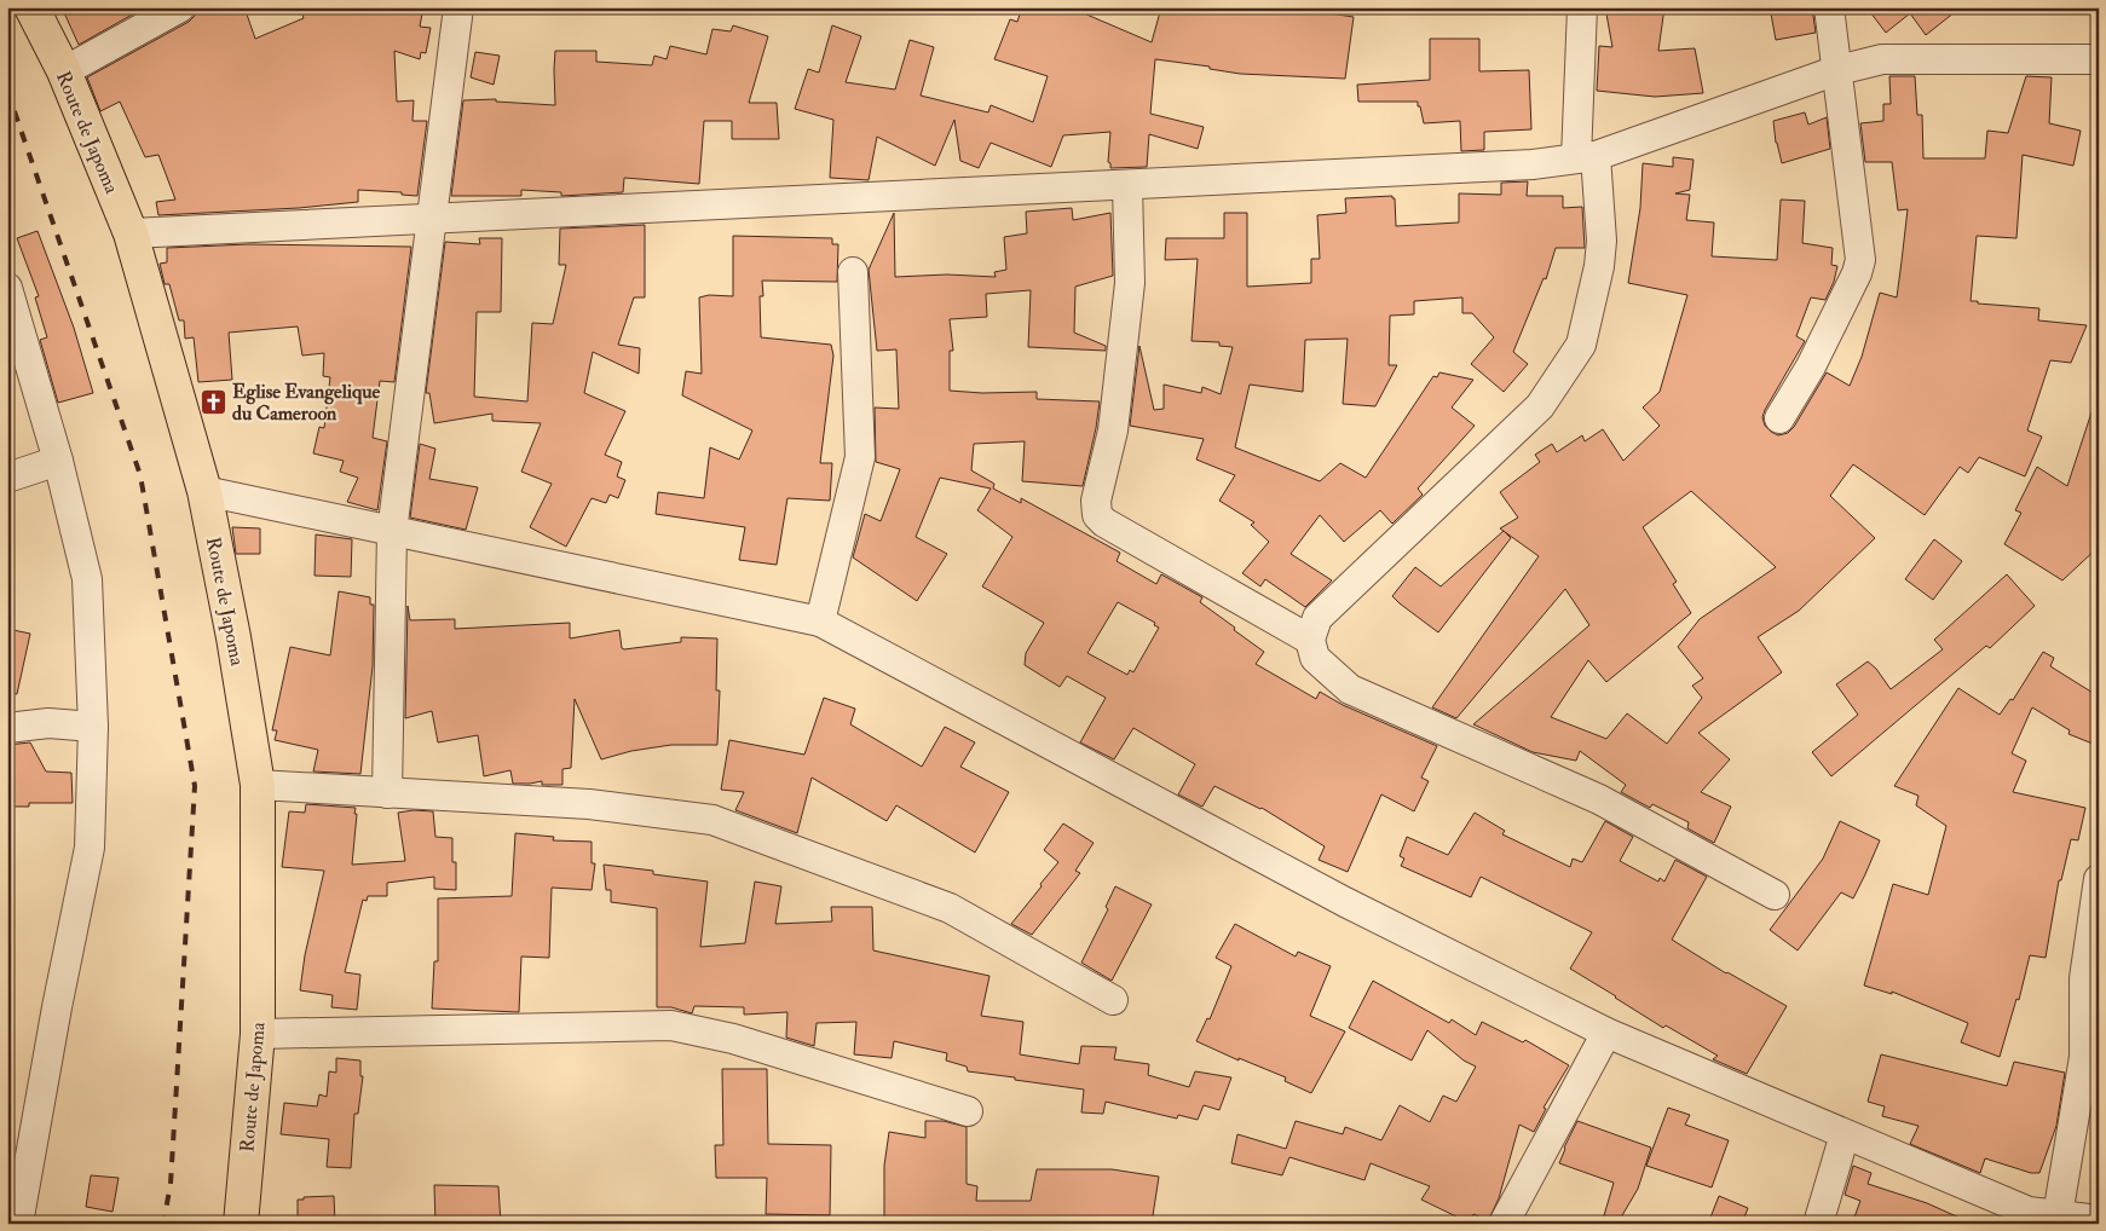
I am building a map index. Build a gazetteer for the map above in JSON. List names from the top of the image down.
{
  "streets": {
    "main road": ["Route de Japoma"]
  },
  "places": {
    "church": ["Eglise Evangelique du Cameroon"]
  }
}
